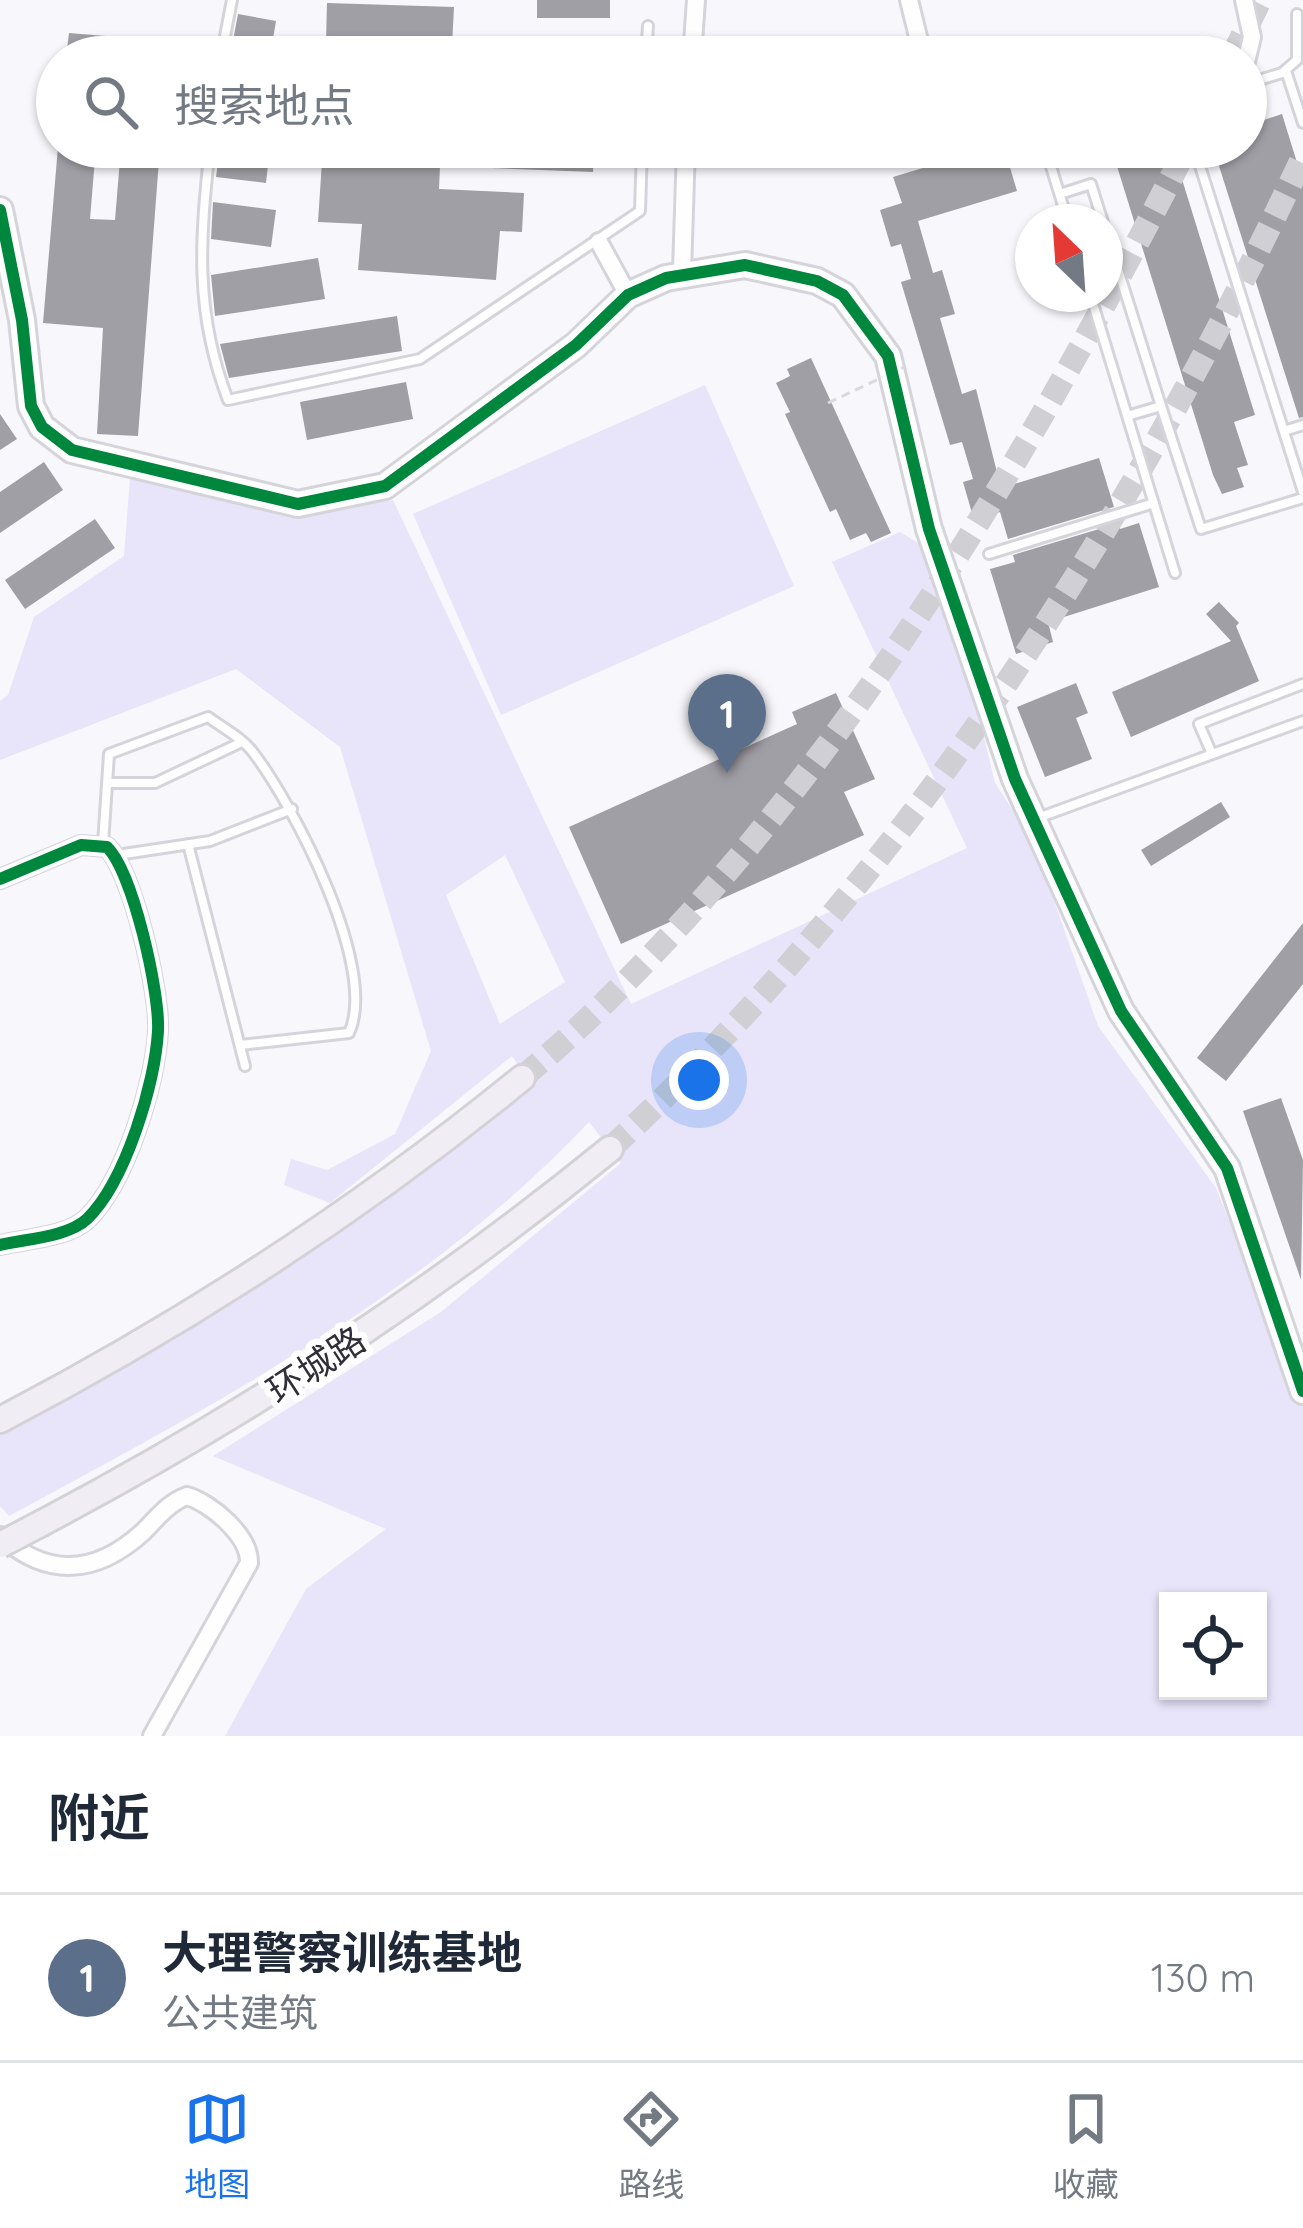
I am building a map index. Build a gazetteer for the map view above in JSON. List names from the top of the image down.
{
  "streets": {
    "main road": ["环城路"]
  },
  "north": "top left",
  "page": {
    "search": "搜索地点",
    "pins": "1",
    "heading": "附近",
    "list": [
      {
        "mark": "1",
        "name": "大理警察训练基地",
        "note": "公共建筑",
        "value": "130 m"
      }
    ],
    "nav": ["地图", "路线", "收藏"]
  }
}
